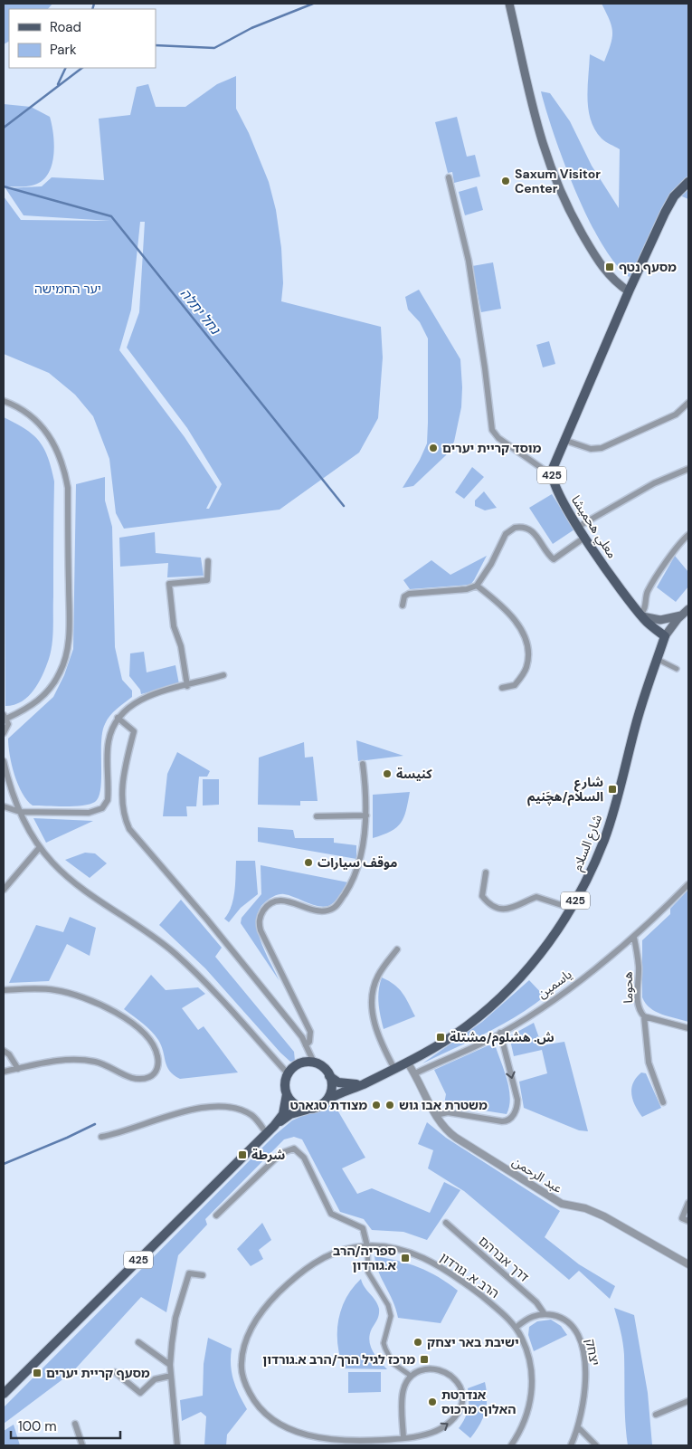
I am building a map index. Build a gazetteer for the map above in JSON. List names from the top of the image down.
{
  "streets": {
    "main road": ["425", "معلي هحميشا", "شارع السلام"],
    "street": [
      "ياسمين",
      "هحوما",
      "عبد الرحمن",
      "דרך אברהם",
      "הרב א. גורדון",
      "יצחק"
    ]
  },
  "crossings": [
    ["425", "معلي هحميشا"],
    ["425", "شارع السلام"],
    ["معلي هحميشا", "شارع السلام"],
    ["شارع السلام", "عبد الرحمن"],
    ["ياسمين", "هحوما"],
    ["ياسمين", "عبد الرحمن"],
    ["דרך אברהם", "יצחק"]
  ],
  "water": ["נחל יתלה"],
  "parks": ["יער החמישה"],
  "places": {
    "other": [
      "Saxum Visitor Center",
      "מוסד קריית יערים",
      "كنيسة",
      "موقف سيارات",
      "מצודת טגארט",
      "משטרת אבו גוש",
      "ישיבת באר יצחק",
      "אנדרטת האלוף מרכוס"
    ],
    "transit": [
      "מסעף נטף",
      "شارع السلام/هچَنيم",
      "ش. هشلوم/مشتلة",
      "شرطة",
      "ספריה/הרב א.גורדון",
      "מרכז לגיל הרך/הרב א.גורדון",
      "מסעף קריית יערים"
    ]
  },
  "legend": ["Road", "Park"],
  "scale_bar": "100 m"
}
